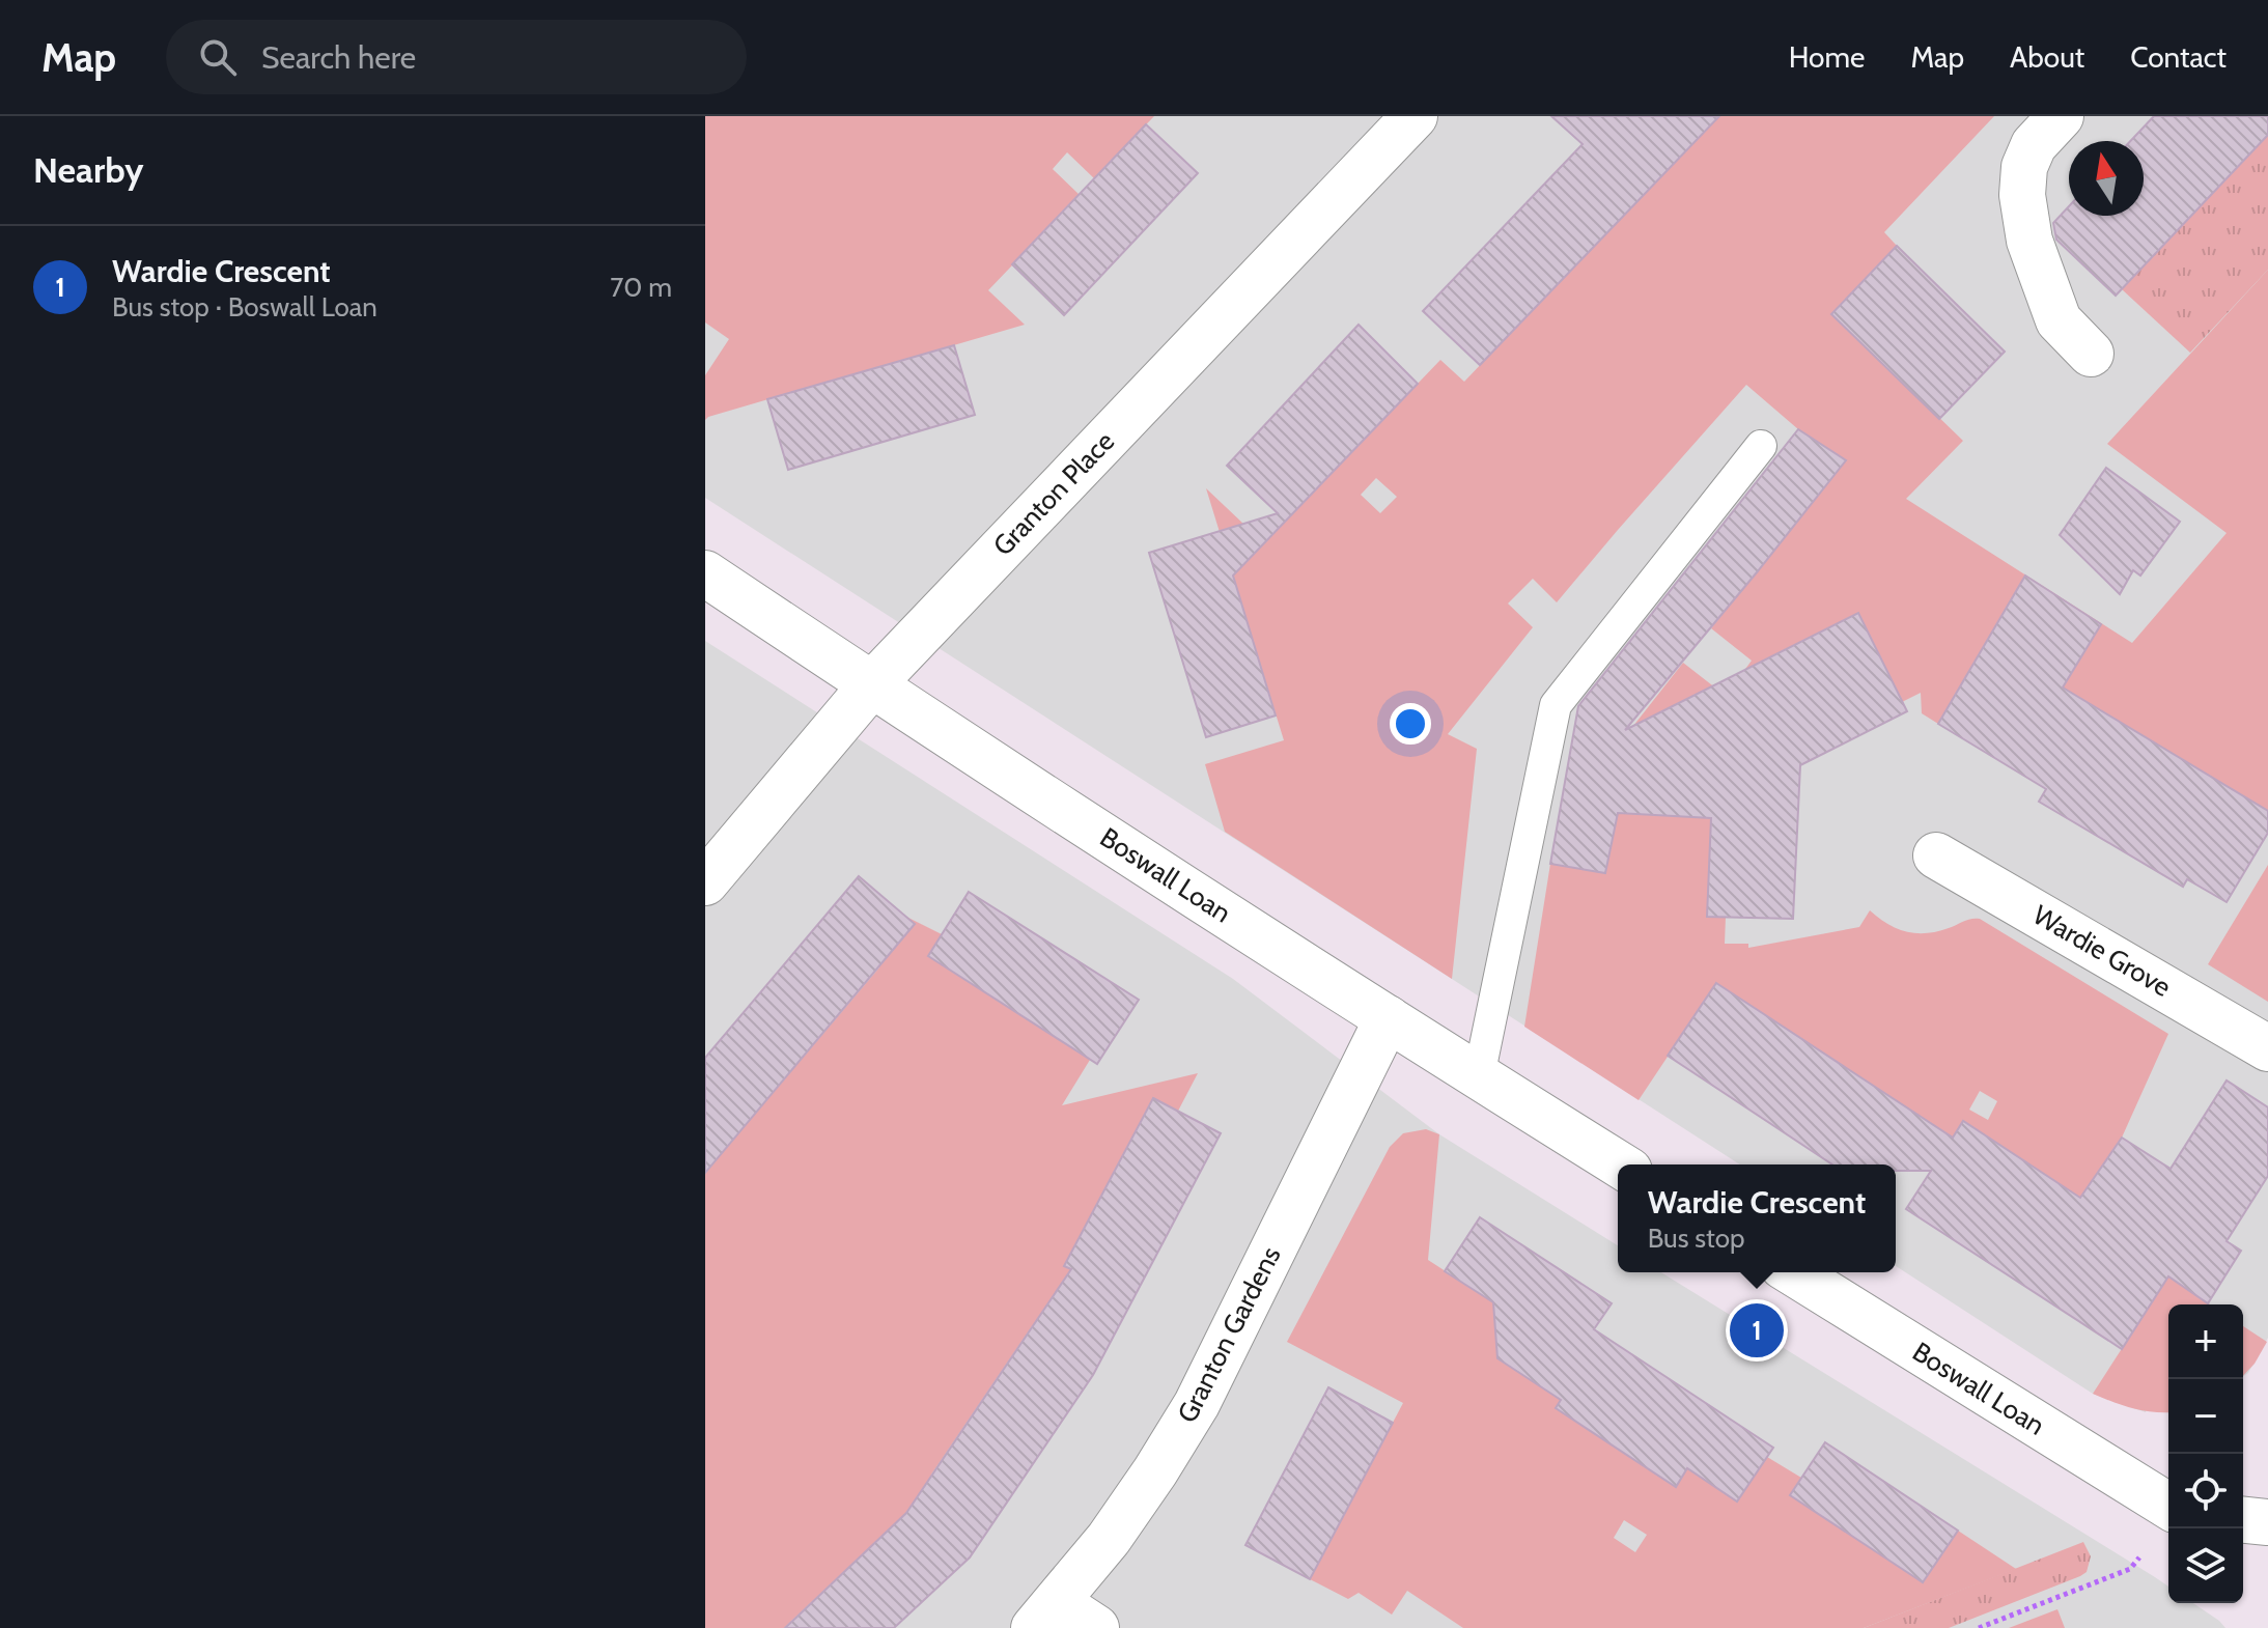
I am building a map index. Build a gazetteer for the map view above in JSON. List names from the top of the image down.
{
  "streets": {
    "street": [
      "Granton Place",
      "Boswall Loan",
      "Wardie Grove",
      "Granton Gardens"
    ]
  },
  "crossings": [
    ["Granton Place", "Boswall Loan"],
    ["Boswall Loan", "Granton Gardens"]
  ],
  "north": "top",
  "page": {
    "header": "Map",
    "search": "Search here",
    "nav": [
      "Home",
      "Map",
      "About",
      "Contact"
    ],
    "heading": "Nearby",
    "list": [
      {
        "mark": "1",
        "name": "Wardie Crescent",
        "note": "Bus stop · Boswall Loan",
        "value": "70 m"
      }
    ],
    "popup": ["Wardie Crescent", "Bus stop"],
    "pins": "1",
    "map_buttons": ["+", "−"]
  }
}
